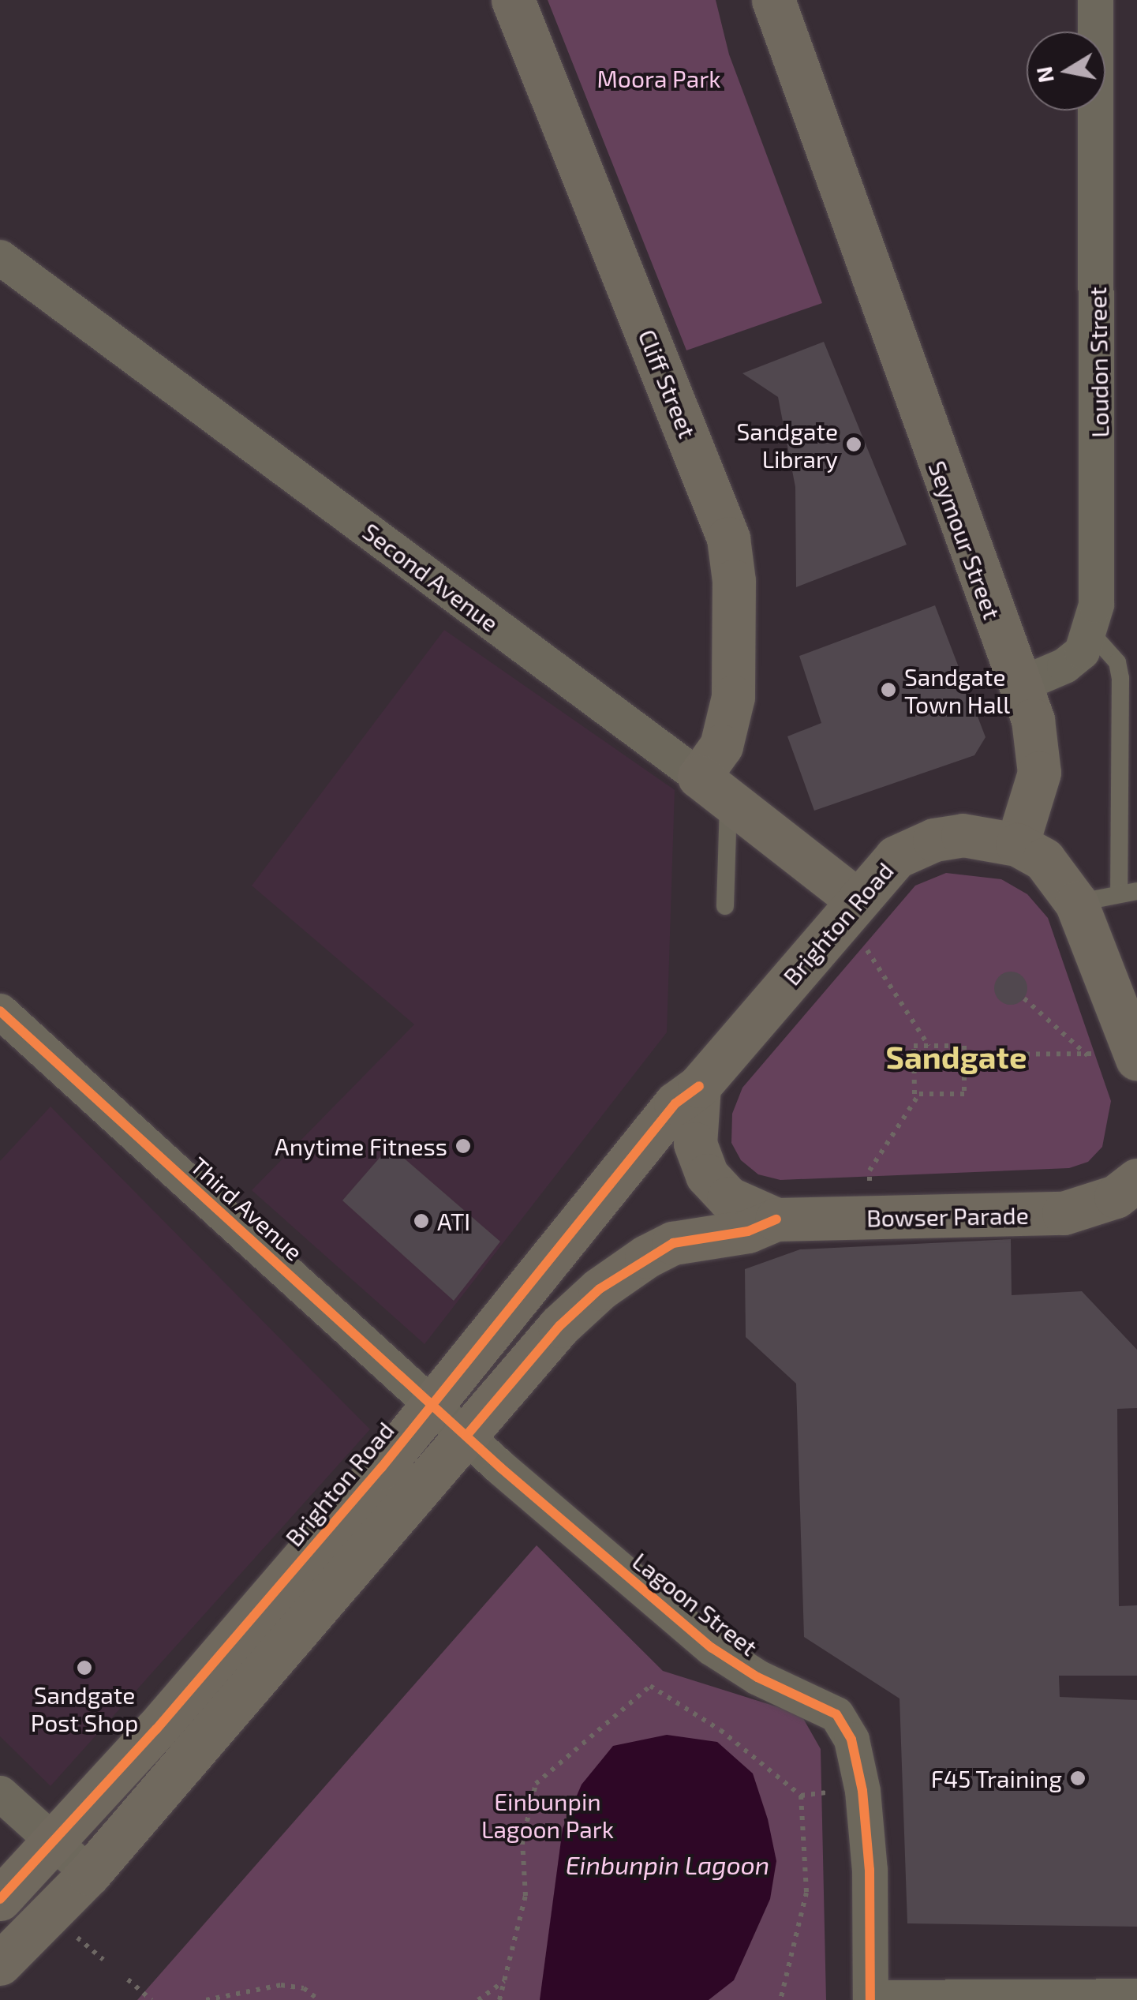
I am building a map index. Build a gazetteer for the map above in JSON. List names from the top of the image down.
{
  "streets": {
    "main road": [
      "Cliff Street",
      "Seymour Street",
      "Second Avenue",
      "Brighton Road",
      "Bowser Parade"
    ],
    "street": ["Loudon Street", "Third Avenue", "Lagoon Street"]
  },
  "crossings": [
    ["Cliff Street", "Second Avenue"],
    ["Seymour Street", "Brighton Road"],
    ["Second Avenue", "Brighton Road"],
    ["Brighton Road", "Third Avenue"],
    ["Third Avenue", "Lagoon Street"]
  ],
  "districts": ["Sandgate"],
  "water": ["Einbunpin Lagoon"],
  "parks": ["Moora Park", "Einbunpin Lagoon Park"],
  "places": [
    "Sandgate Library",
    "Sandgate Town Hall",
    "Anytime Fitness",
    "ATI",
    "Sandgate Post Shop",
    "F45 Training"
  ],
  "north": "left"
}
